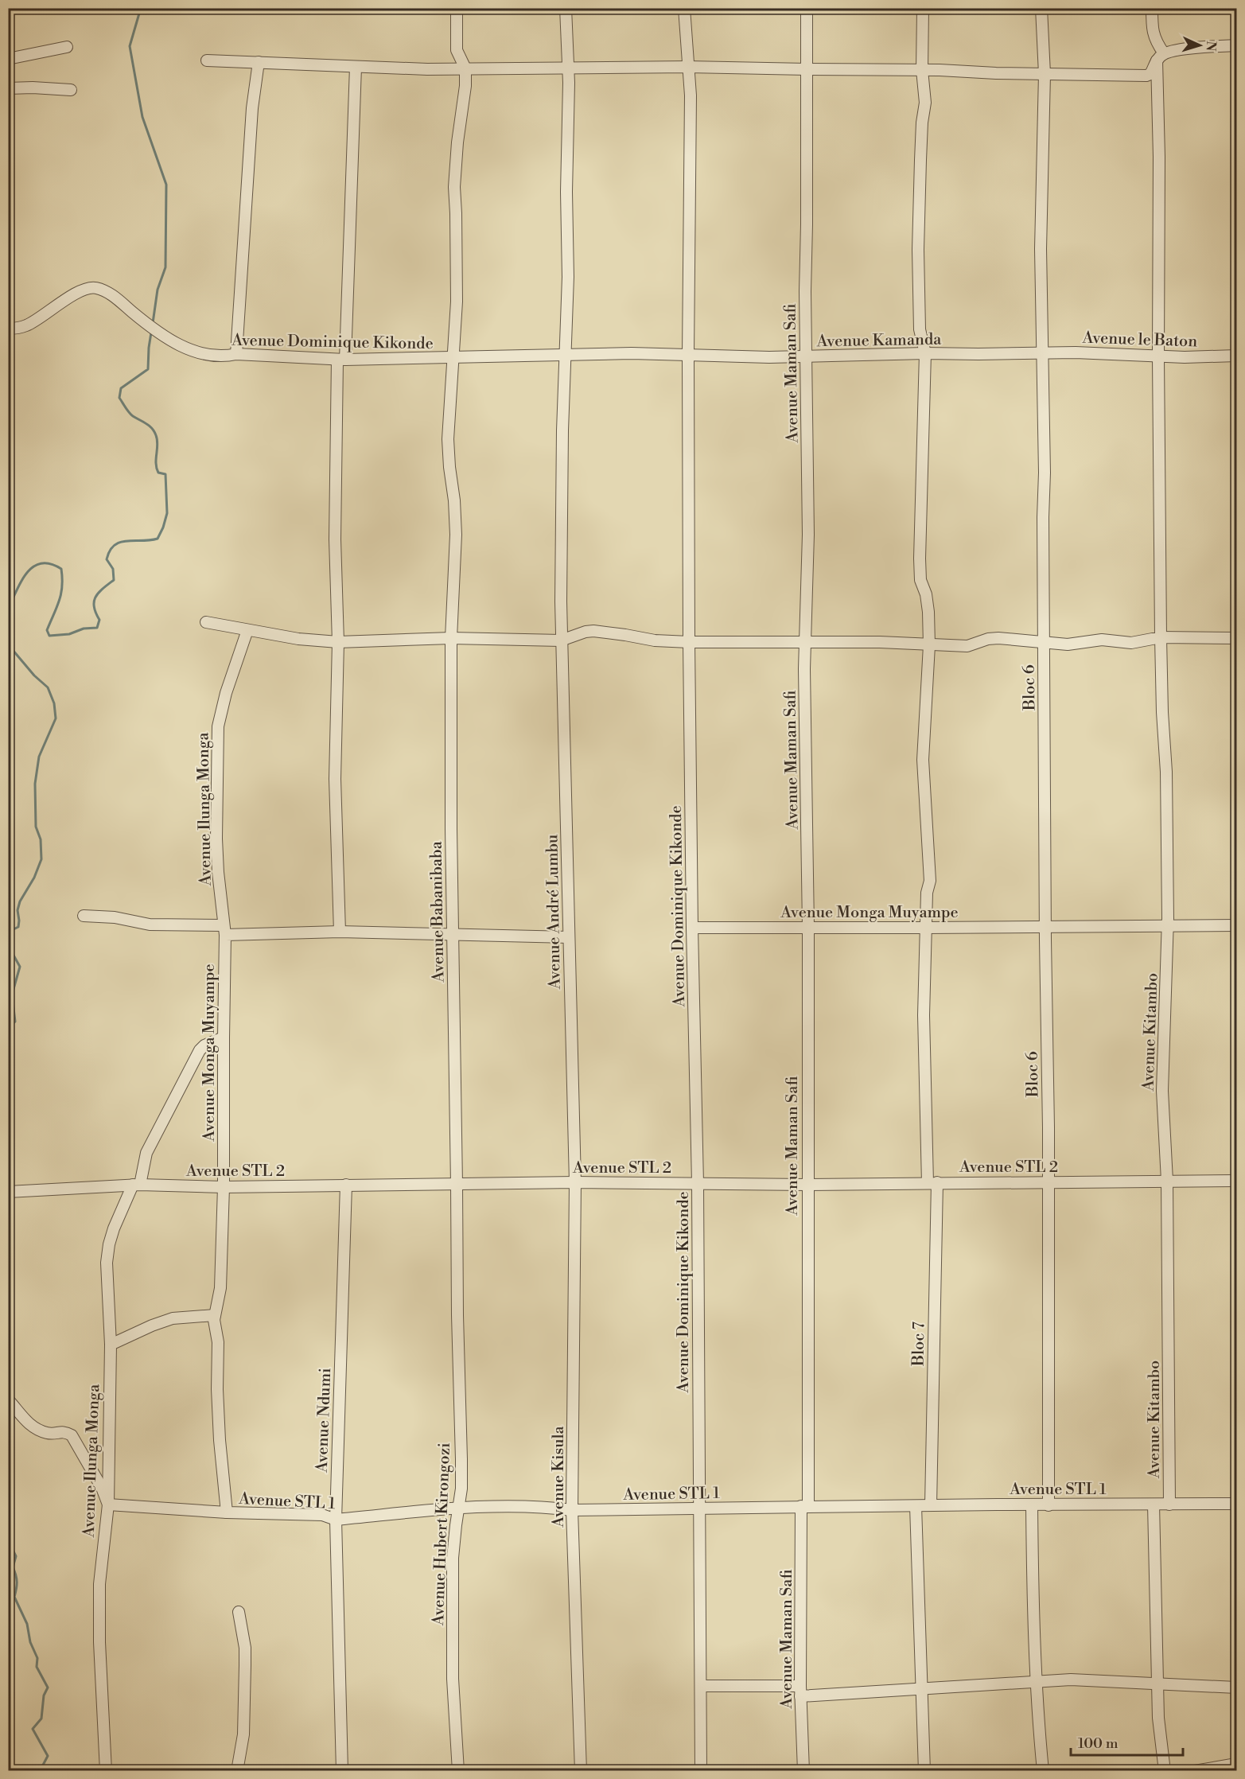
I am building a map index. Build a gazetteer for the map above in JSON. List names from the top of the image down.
{
  "streets": {
    "street": [
      "Avenue le Baton",
      "Avenue Kamanda",
      "Avenue Dominique Kikonde",
      "Avenue Maman Safi",
      "Bloc 6",
      "Avenue Ilunga Monga",
      "Avenue Babanibaba",
      "Avenue André Lumbu",
      "Avenue Monga Muyampe",
      "Avenue Kitambo",
      "Avenue STL 2",
      "Bloc 7",
      "Avenue Ndumi",
      "Avenue Kisula",
      "Avenue STL 1",
      "Avenue Hubert Kirongozi"
    ]
  },
  "crossings": [
    ["Avenue le Baton", "Avenue Kamanda"],
    ["Avenue le Baton", "Bloc 6"],
    ["Avenue le Baton", "Avenue Kitambo"],
    ["Avenue Kamanda", "Avenue Dominique Kikonde"],
    ["Avenue Kamanda", "Avenue Maman Safi"],
    ["Avenue Kamanda", "Bloc 6"],
    ["Avenue Kamanda", "Bloc 7"],
    ["Avenue Dominique Kikonde", "Avenue Babanibaba"],
    ["Avenue Dominique Kikonde", "Avenue André Lumbu"],
    ["Avenue Dominique Kikonde", "Avenue Monga Muyampe"],
    ["Avenue Dominique Kikonde", "Avenue STL 2"],
    ["Avenue Dominique Kikonde", "Avenue STL 1"],
    ["Avenue Maman Safi", "Avenue Monga Muyampe"],
    ["Avenue Maman Safi", "Avenue STL 2"],
    ["Avenue Maman Safi", "Avenue STL 1"],
    ["Bloc 6", "Avenue Monga Muyampe"],
    ["Bloc 6", "Avenue STL 2"],
    ["Bloc 6", "Avenue STL 1"],
    ["Avenue Ilunga Monga", "Avenue Monga Muyampe"],
    ["Avenue Ilunga Monga", "Avenue STL 2"],
    ["Avenue Ilunga Monga", "Avenue STL 1"],
    ["Avenue Babanibaba", "Avenue STL 2"],
    ["Avenue Babanibaba", "Avenue Hubert Kirongozi"],
    ["Avenue André Lumbu", "Avenue STL 2"],
    ["Avenue André Lumbu", "Avenue Kisula"],
    ["Avenue Monga Muyampe", "Avenue Kitambo"],
    ["Avenue Monga Muyampe", "Avenue STL 2"],
    ["Avenue Monga Muyampe", "Bloc 7"],
    ["Avenue Monga Muyampe", "Avenue STL 1"],
    ["Avenue Kitambo", "Avenue STL 2"],
    ["Avenue Kitambo", "Avenue STL 1"],
    ["Avenue STL 2", "Bloc 7"],
    ["Avenue STL 2", "Avenue Ndumi"],
    ["Avenue STL 2", "Avenue Kisula"],
    ["Avenue STL 2", "Avenue Hubert Kirongozi"],
    ["Bloc 7", "Avenue STL 1"],
    ["Avenue Ndumi", "Avenue STL 1"],
    ["Avenue Kisula", "Avenue STL 1"],
    ["Avenue STL 1", "Avenue Hubert Kirongozi"]
  ],
  "scale_bar": "100 m",
  "north": "right"
}
